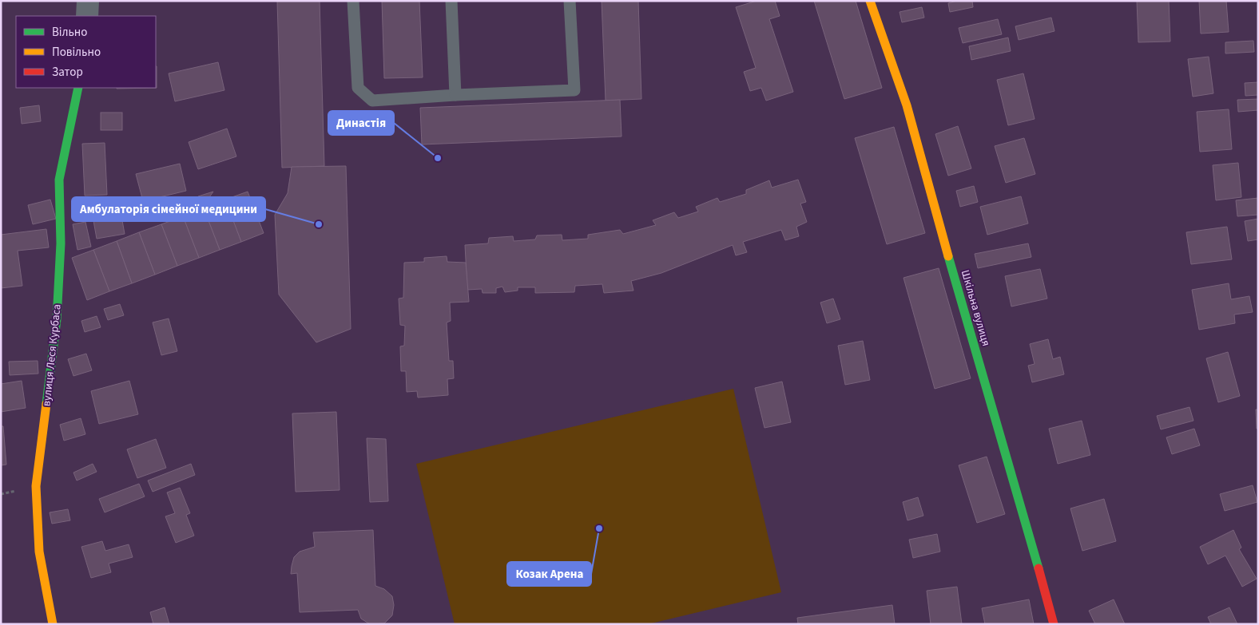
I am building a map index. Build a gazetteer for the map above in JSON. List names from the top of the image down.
{
  "streets": {
    "street": ["Шкільна вулиця", "вулиця Леся Курбаса"]
  },
  "places": ["Династiя", "Амбулаторія сімейної медицини", "Козак Арена"],
  "legend": ["Вільно", "Повільно", "Затор"]
}
